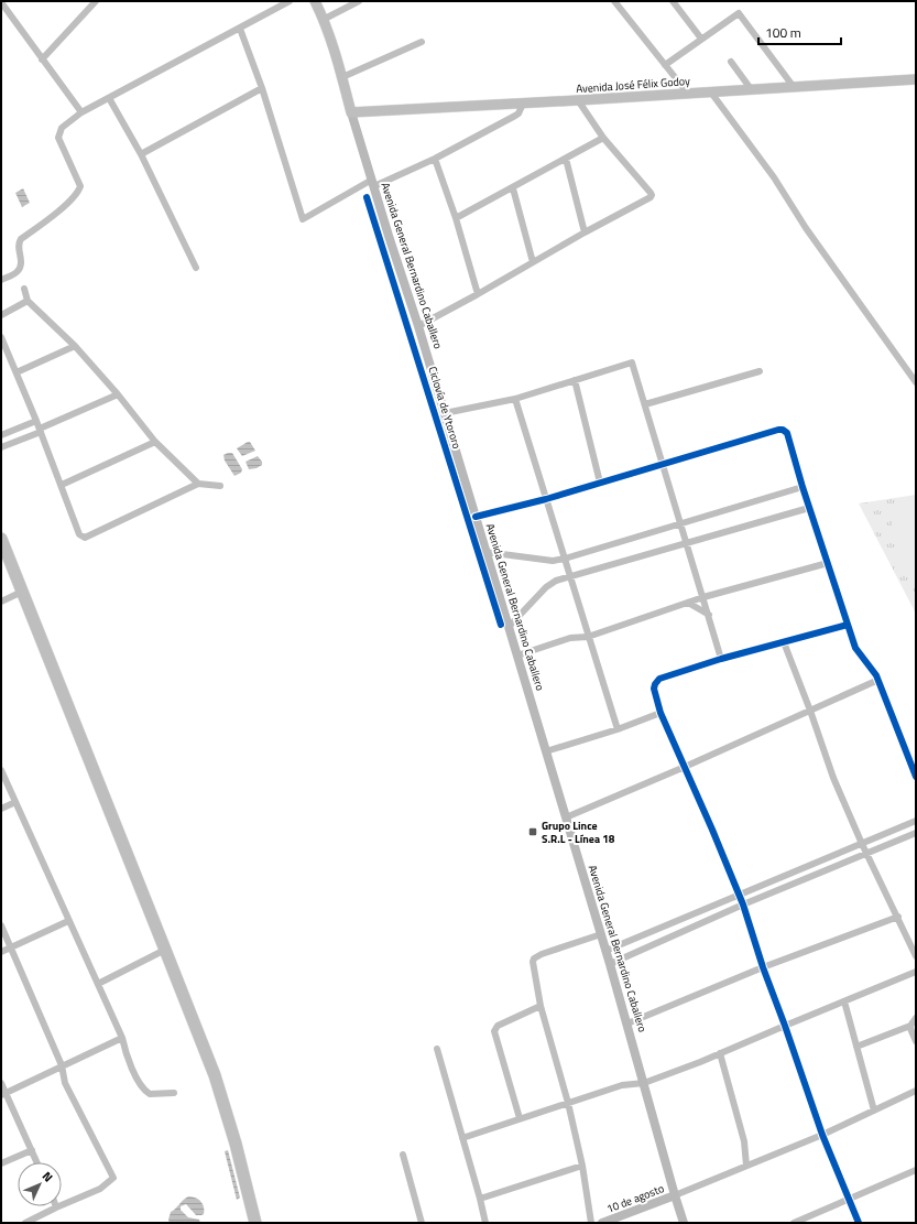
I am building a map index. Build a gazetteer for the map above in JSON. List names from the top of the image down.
{
  "streets": {
    "main road": ["Avenida José Félix Godoy", "Avenida General Bernardino Caballero", "10 de agosto"],
    "cycle path": ["Ciclovía de Ytororo"]
  },
  "crossings": [
    ["Avenida José Félix Godoy", "Avenida General Bernardino Caballero"],
    ["Avenida General Bernardino Caballero", "10 de agosto"]
  ],
  "places": {
    "transit": ["Grupo Lince S.R.L - Línea 18"]
  },
  "scale_bar": "100 m",
  "north": "top right"
}
